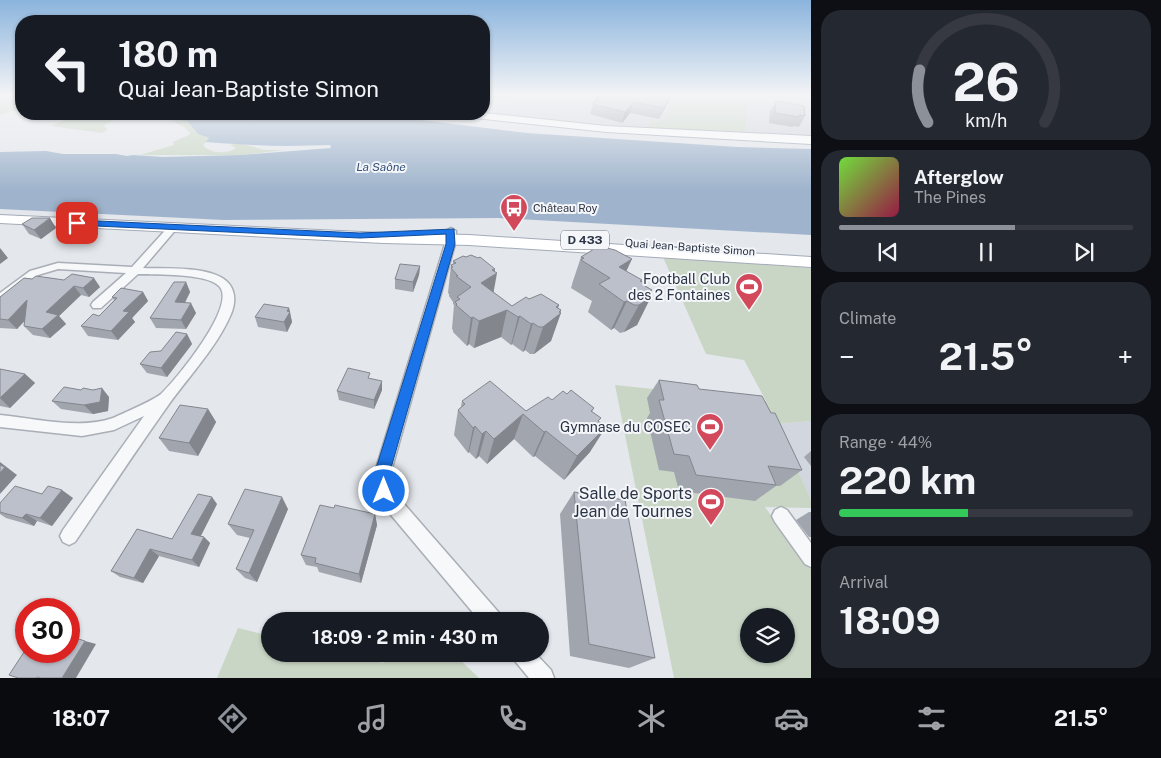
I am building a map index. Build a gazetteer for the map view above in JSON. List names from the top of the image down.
{
  "streets": {
    "main road": ["D 433", "Quai Jean-Baptiste Simon"]
  },
  "water": ["La Saône"],
  "places": {
    "bus stop": ["Château Roy"],
    "sports": ["Football Club des 2 Fontaines", "Gymnase du COSEC", "Salle de Sports Jean de Tournes"]
  },
  "page": {
    "turn": ["180 m", "Quai Jean-Baptiste Simon"],
    "song": ["Afterglow", "The Pines"],
    "tile": [
      "Climate",
      ["Range · 44%", "220 km"],
      ["Arrival", "18:09"]
    ],
    "heat": ["−", "21.5°", "+"],
    "limit": "30",
    "trip": "18:09 · 2 min · 430 m",
    "tabs": ["18:07", "21.5°"],
    "gauge": ["26", "km/h"]
  }
}
